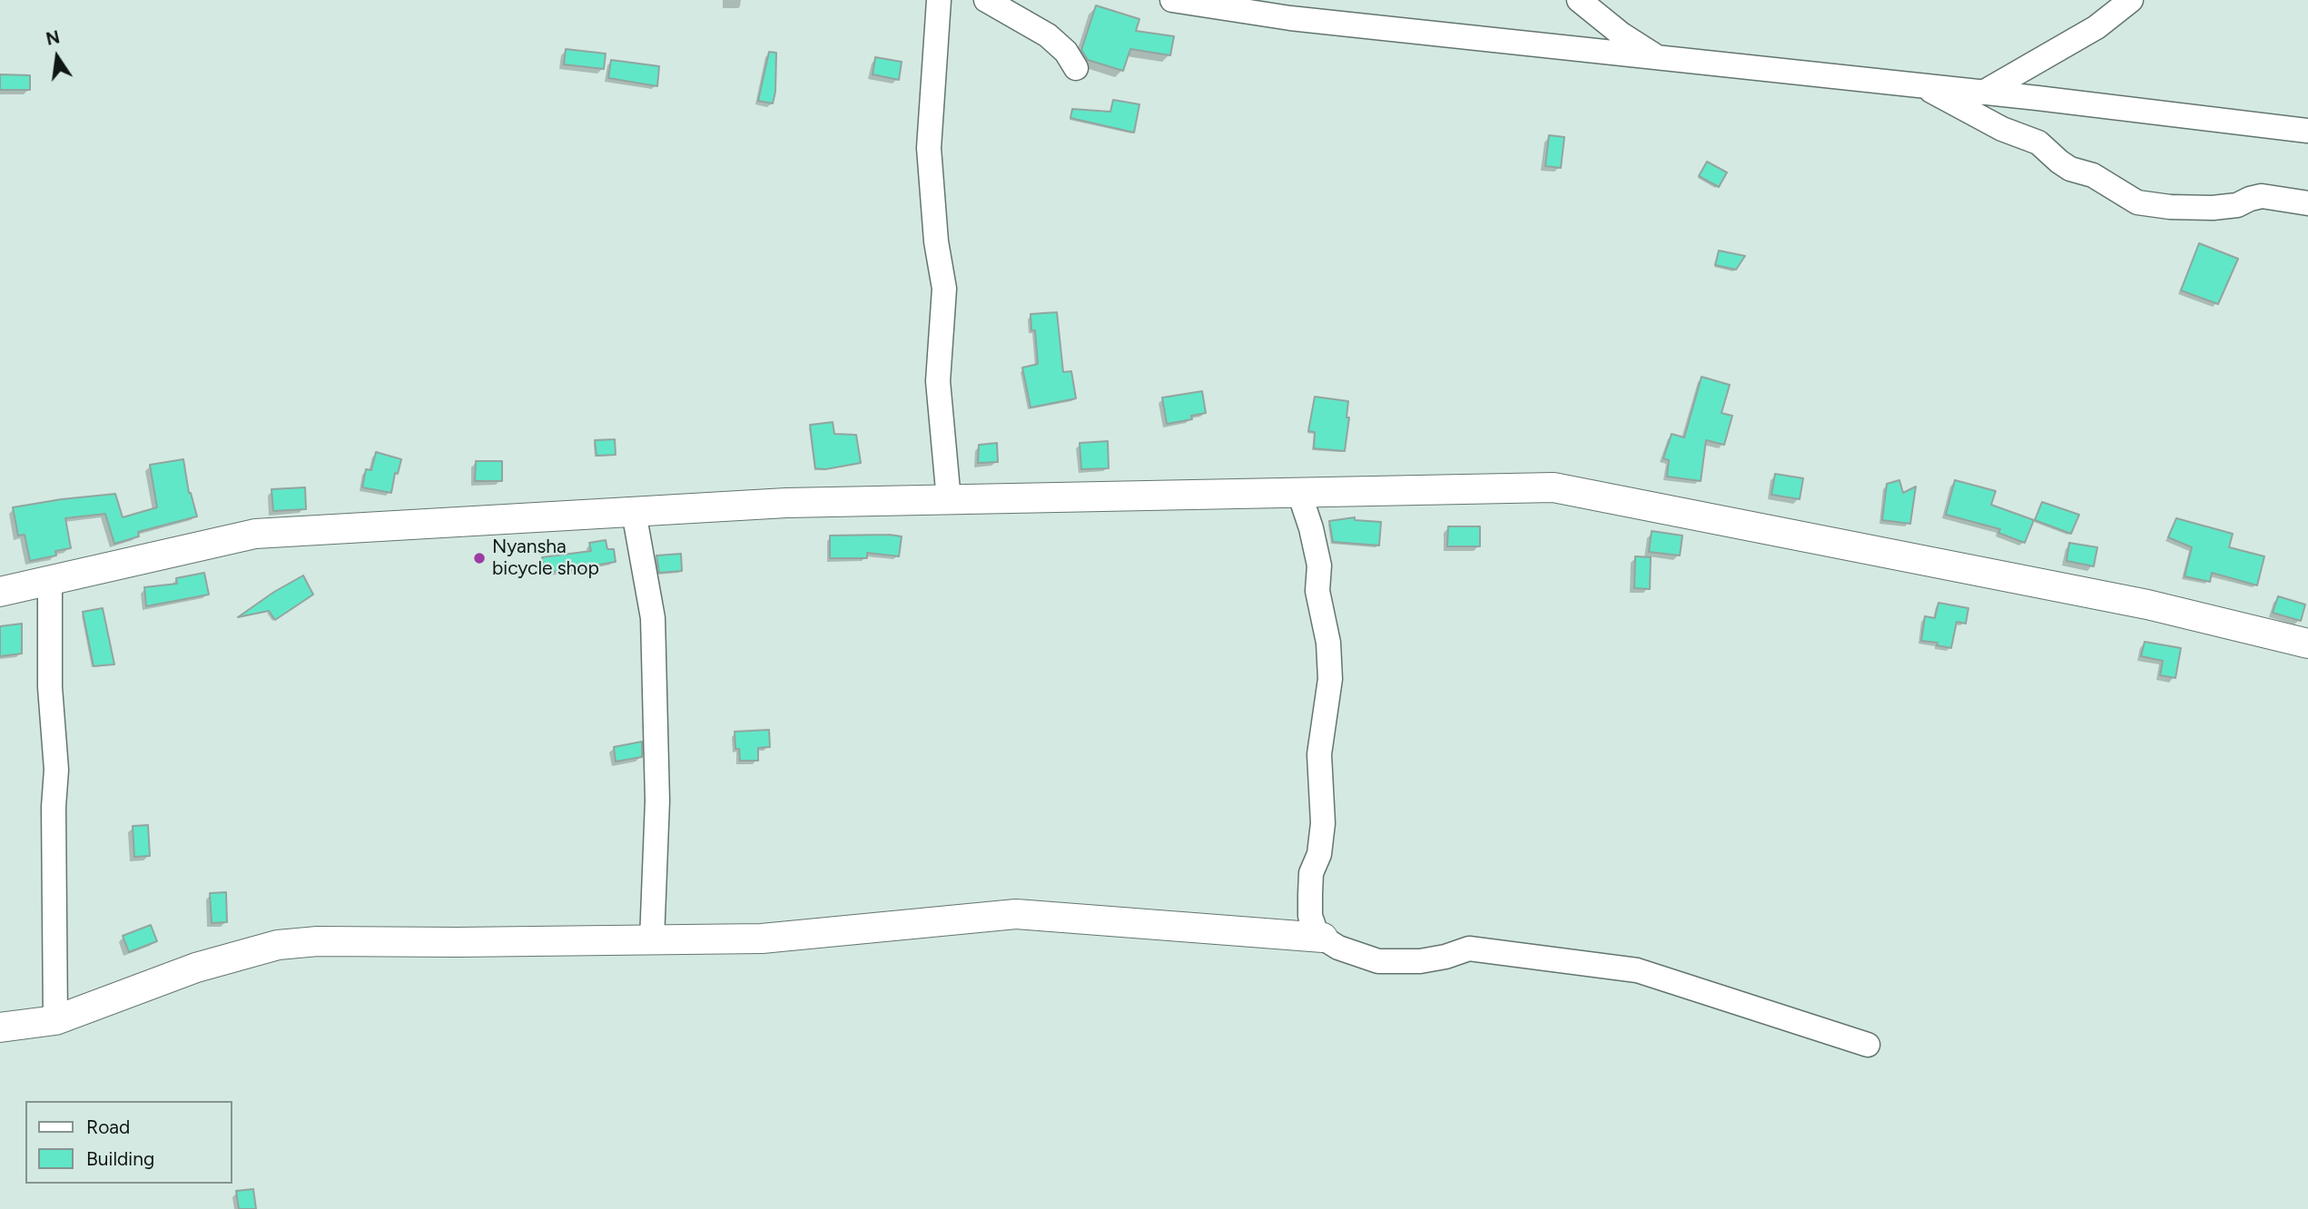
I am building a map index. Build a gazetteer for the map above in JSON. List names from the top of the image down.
{
  "places": ["Nyansha bicycle shop"],
  "legend": ["Road", "Building"],
  "north": "top"
}
